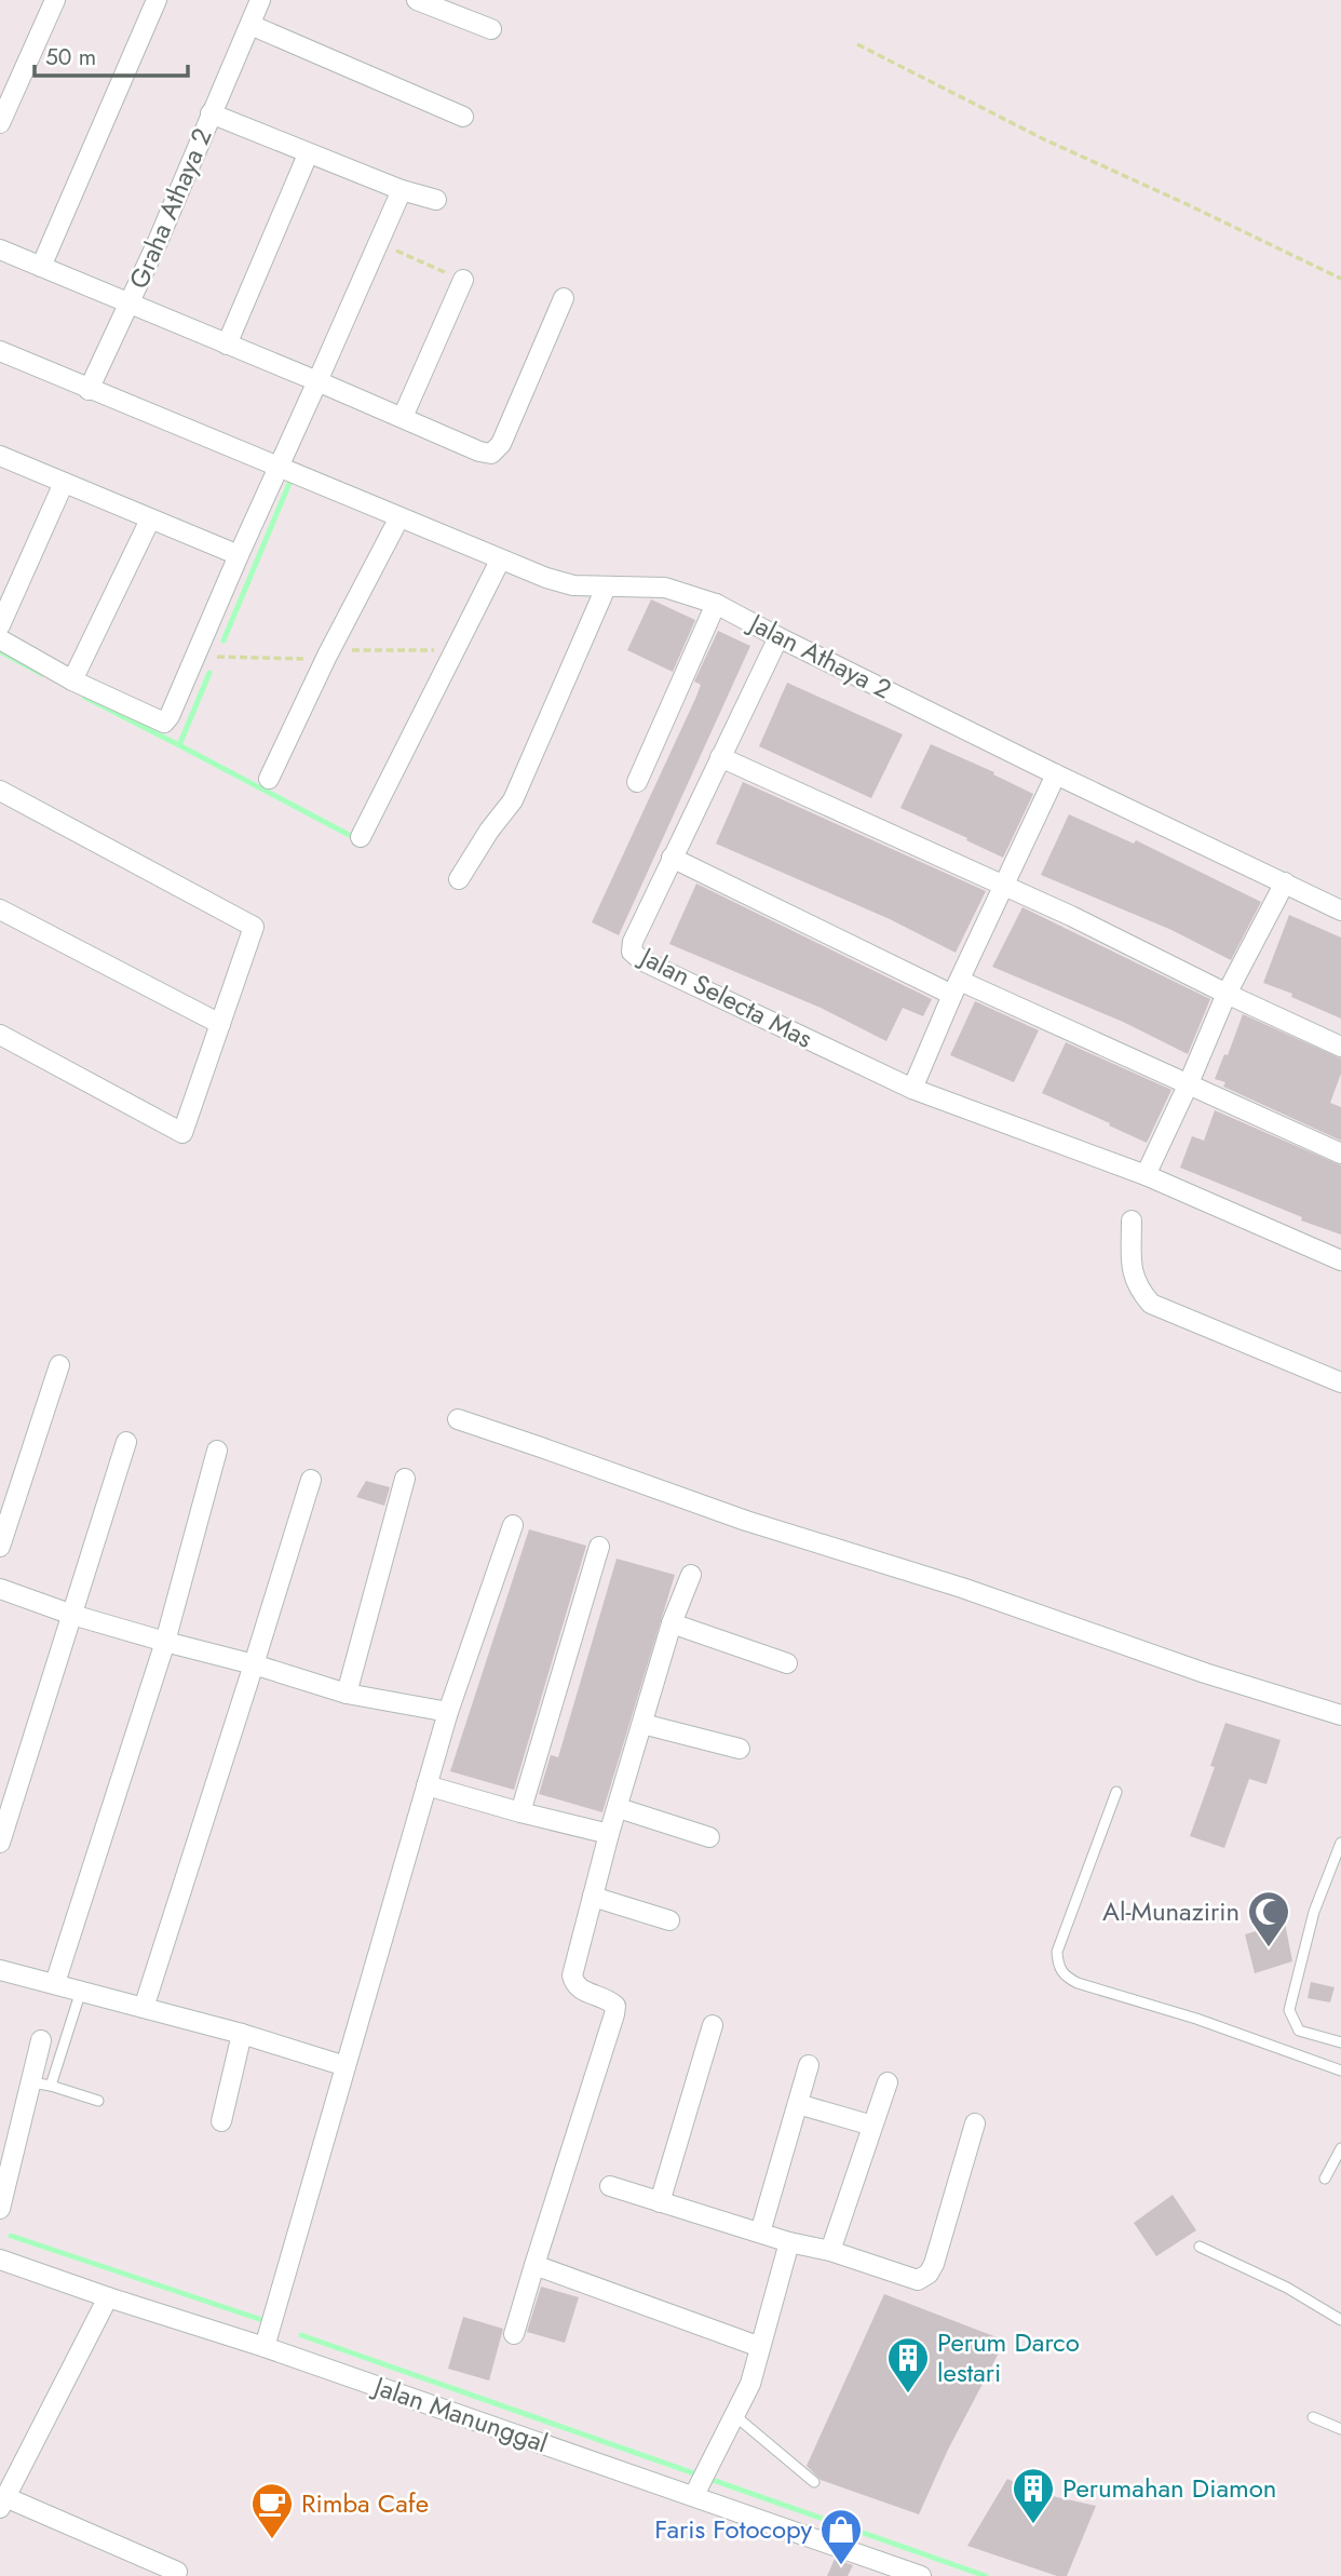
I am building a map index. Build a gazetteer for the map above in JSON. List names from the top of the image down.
{
  "streets": {
    "street": [
      "Graha Athaya 2",
      "Jalan Athaya 2",
      "Jalan Selecta Mas",
      "Jalan Manunggal"
    ]
  },
  "crossings": [
    ["Jalan Athaya 2", "Jalan Selecta Mas"]
  ],
  "places": {
    "mosque": ["Al-Munazirin"],
    "building": ["Perum Darco lestari", "Perumahan Diamon"],
    "cafe": ["Rimba Cafe"],
    "shop": ["Faris Fotocopy"]
  },
  "scale_bar": "50 m"
}
